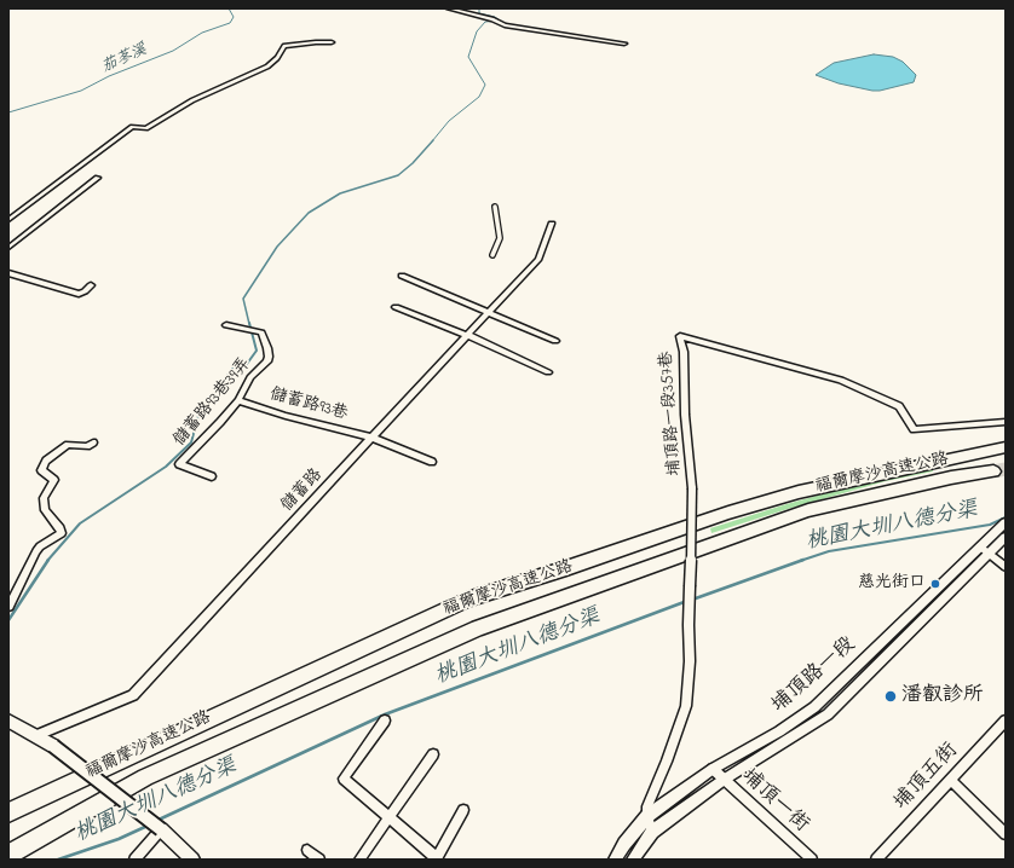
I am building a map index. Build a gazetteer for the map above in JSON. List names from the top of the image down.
{
  "streets": {
    "highway": ["福爾摩沙高速公路"],
    "street": [
      "儲蓄路93巷39弄",
      "儲蓄路93巷",
      "埔頂路一段357巷",
      "儲蓄路",
      "埔頂路一段",
      "埔頂五街",
      "埔頂一街"
    ]
  },
  "crossings": [
    ["儲蓄路93巷39弄", "儲蓄路93巷"],
    ["儲蓄路93巷", "儲蓄路"],
    ["埔頂路一段357巷", "埔頂路一段"],
    ["埔頂路一段", "埔頂一街"]
  ],
  "water": ["茄苳溪", "桃園大圳八德分渠"],
  "places": ["慈光街口", "潘叡診所"]
}
